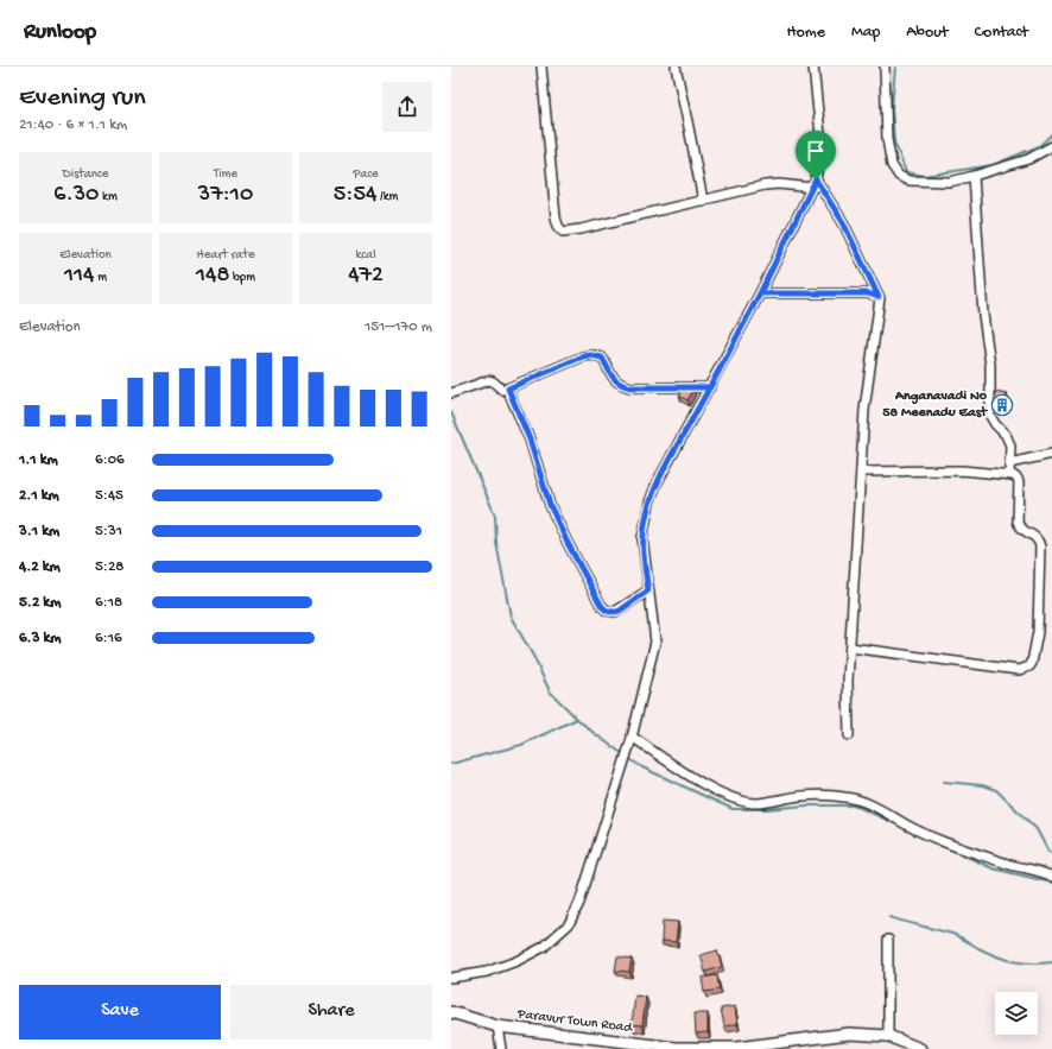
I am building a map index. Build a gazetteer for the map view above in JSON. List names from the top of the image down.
{
  "streets": {
    "main road": ["Paravur Town Road"]
  },
  "places": {
    "building": ["Anganavadi No 58 Meenadu East"]
  },
  "page": {
    "header": "Runloop",
    "nav": [
      "Home",
      "Map",
      "About",
      "Contact"
    ],
    "heading": ["Evening run", "21:40 · 6 × 1.1 km"],
    "stats": [
      ["Distance", "6.30 km"],
      ["Time", "37:10"],
      ["Pace", "5:54 /km"],
      ["Elevation", "114 m"],
      ["Heart rate", "148 bpm"],
      ["kcal", "472"]
    ],
    "chart": ["Elevation", "151–170 m"],
    "list": [
      {
        "name": "1.1 km",
        "note": "6:06"
      },
      {
        "name": "2.1 km",
        "note": "5:45"
      },
      {
        "name": "3.1 km",
        "note": "5:31"
      },
      {
        "name": "4.2 km",
        "note": "5:28"
      },
      {
        "name": "5.2 km",
        "note": "6:18"
      },
      {
        "name": "6.3 km",
        "note": "6:16"
      }
    ],
    "buttons": ["Save", "Share"]
  }
}
